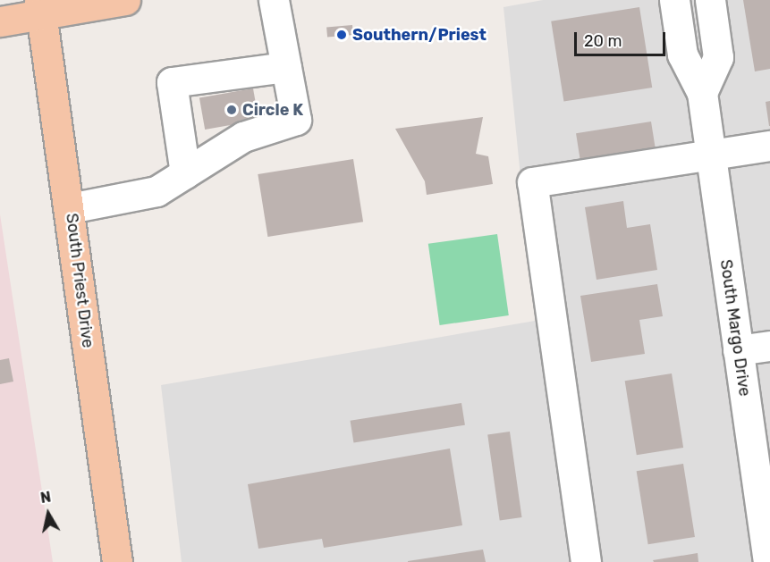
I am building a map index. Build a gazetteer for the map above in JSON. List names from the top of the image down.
{
  "streets": {
    "main road": ["South Priest Drive"],
    "street": ["South Margo Drive"]
  },
  "places": ["Southern/Priest", "Circle K"],
  "scale_bar": "20 m",
  "north": "top"
}
